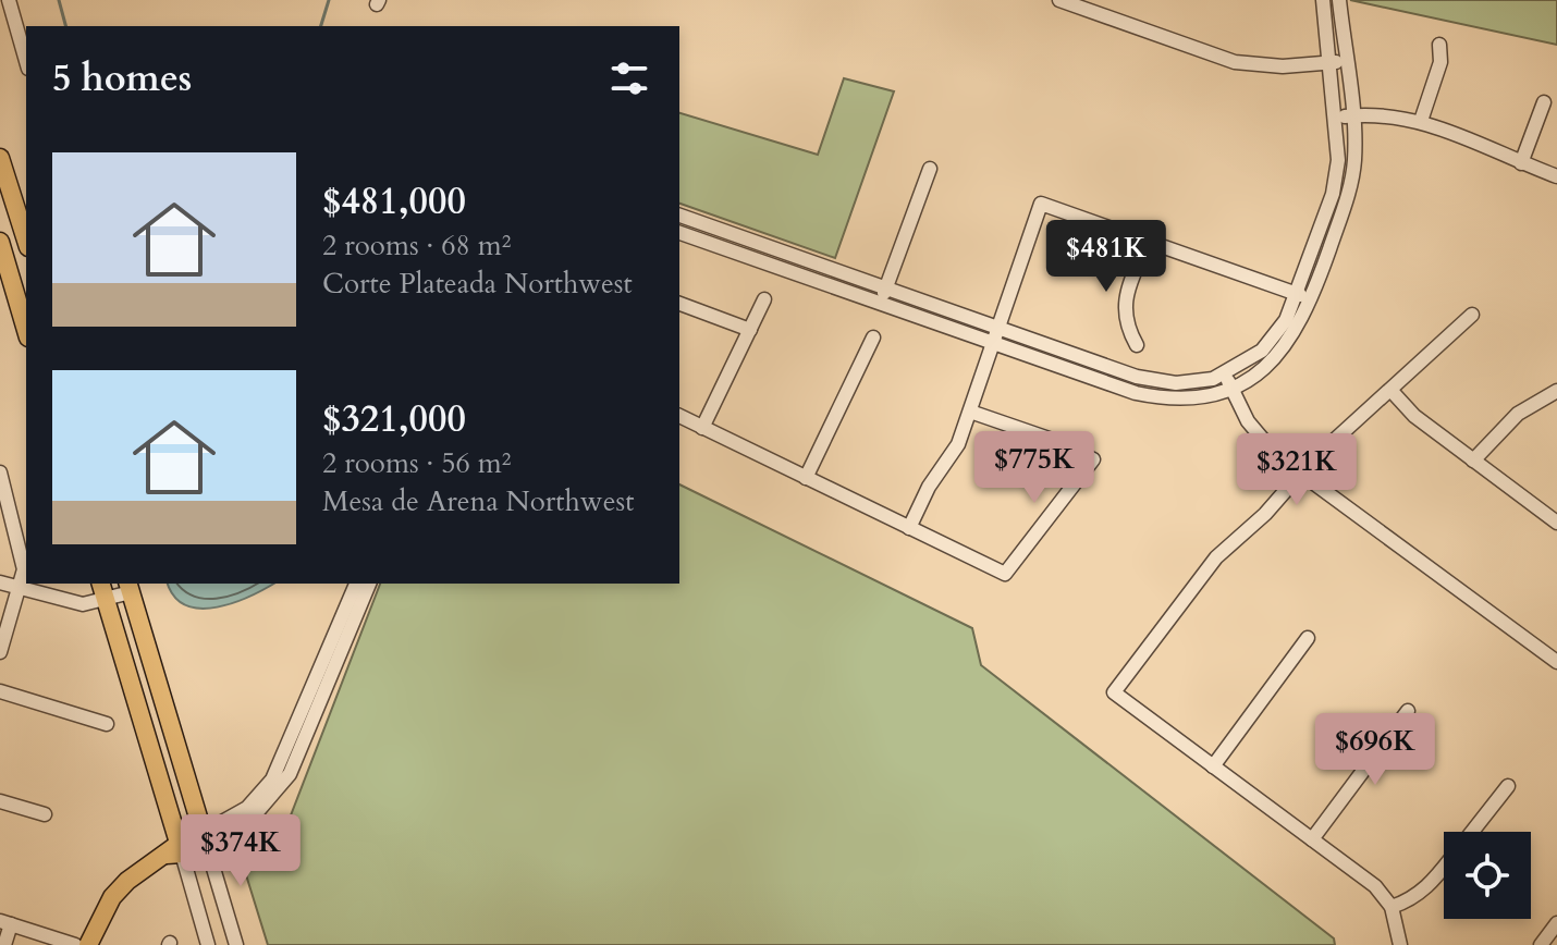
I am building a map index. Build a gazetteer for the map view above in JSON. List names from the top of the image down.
{
  "page": {
    "heading": "5 homes",
    "list": [
      {
        "name": "$481,000",
        "note": "2 rooms · 68 m² · Corte Plateada Northwest"
      },
      {
        "name": "$321,000",
        "note": "2 rooms · 56 m² · Mesa de Arena Northwest"
      }
    ],
    "price": [
      "$481K",
      "$775K",
      "$321K",
      "$696K",
      "$374K"
    ]
  }
}
